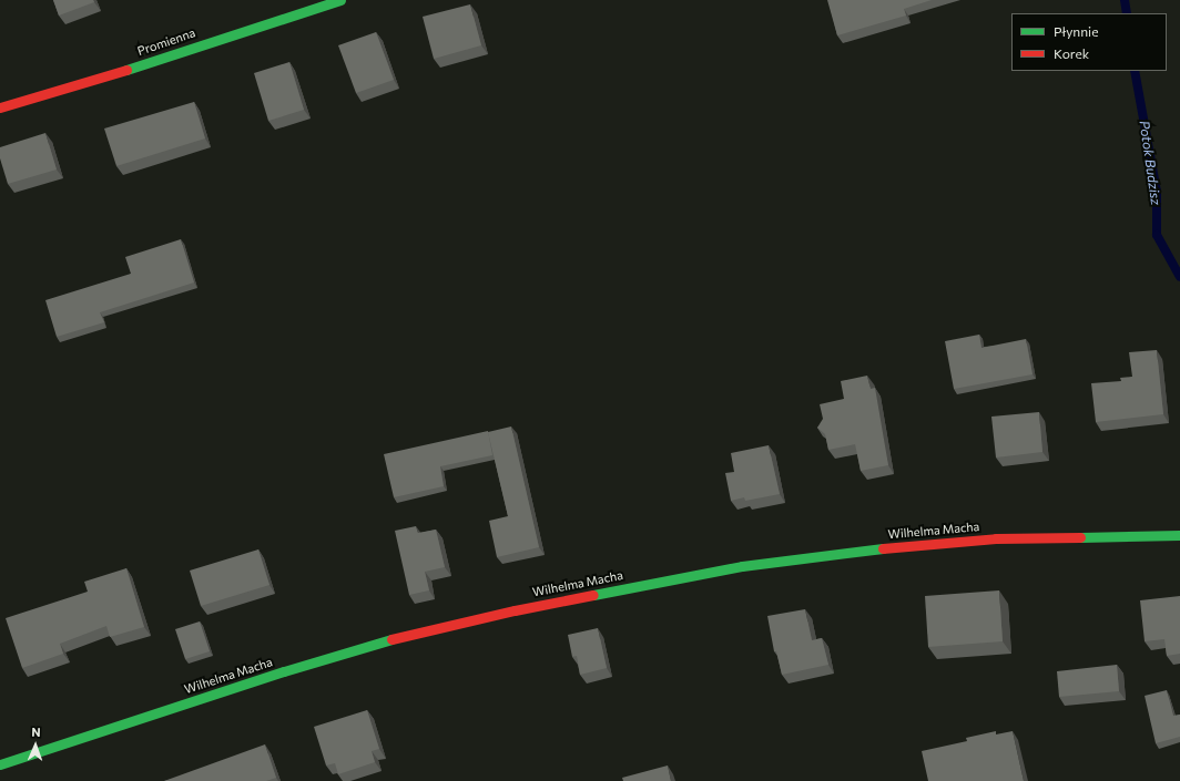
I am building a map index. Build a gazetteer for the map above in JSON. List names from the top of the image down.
{
  "streets": {
    "street": ["Promienna", "Wilhelma Macha"]
  },
  "water": ["Potok Budzisz"],
  "legend": ["Płynnie", "Korek"],
  "north": "top"
}
